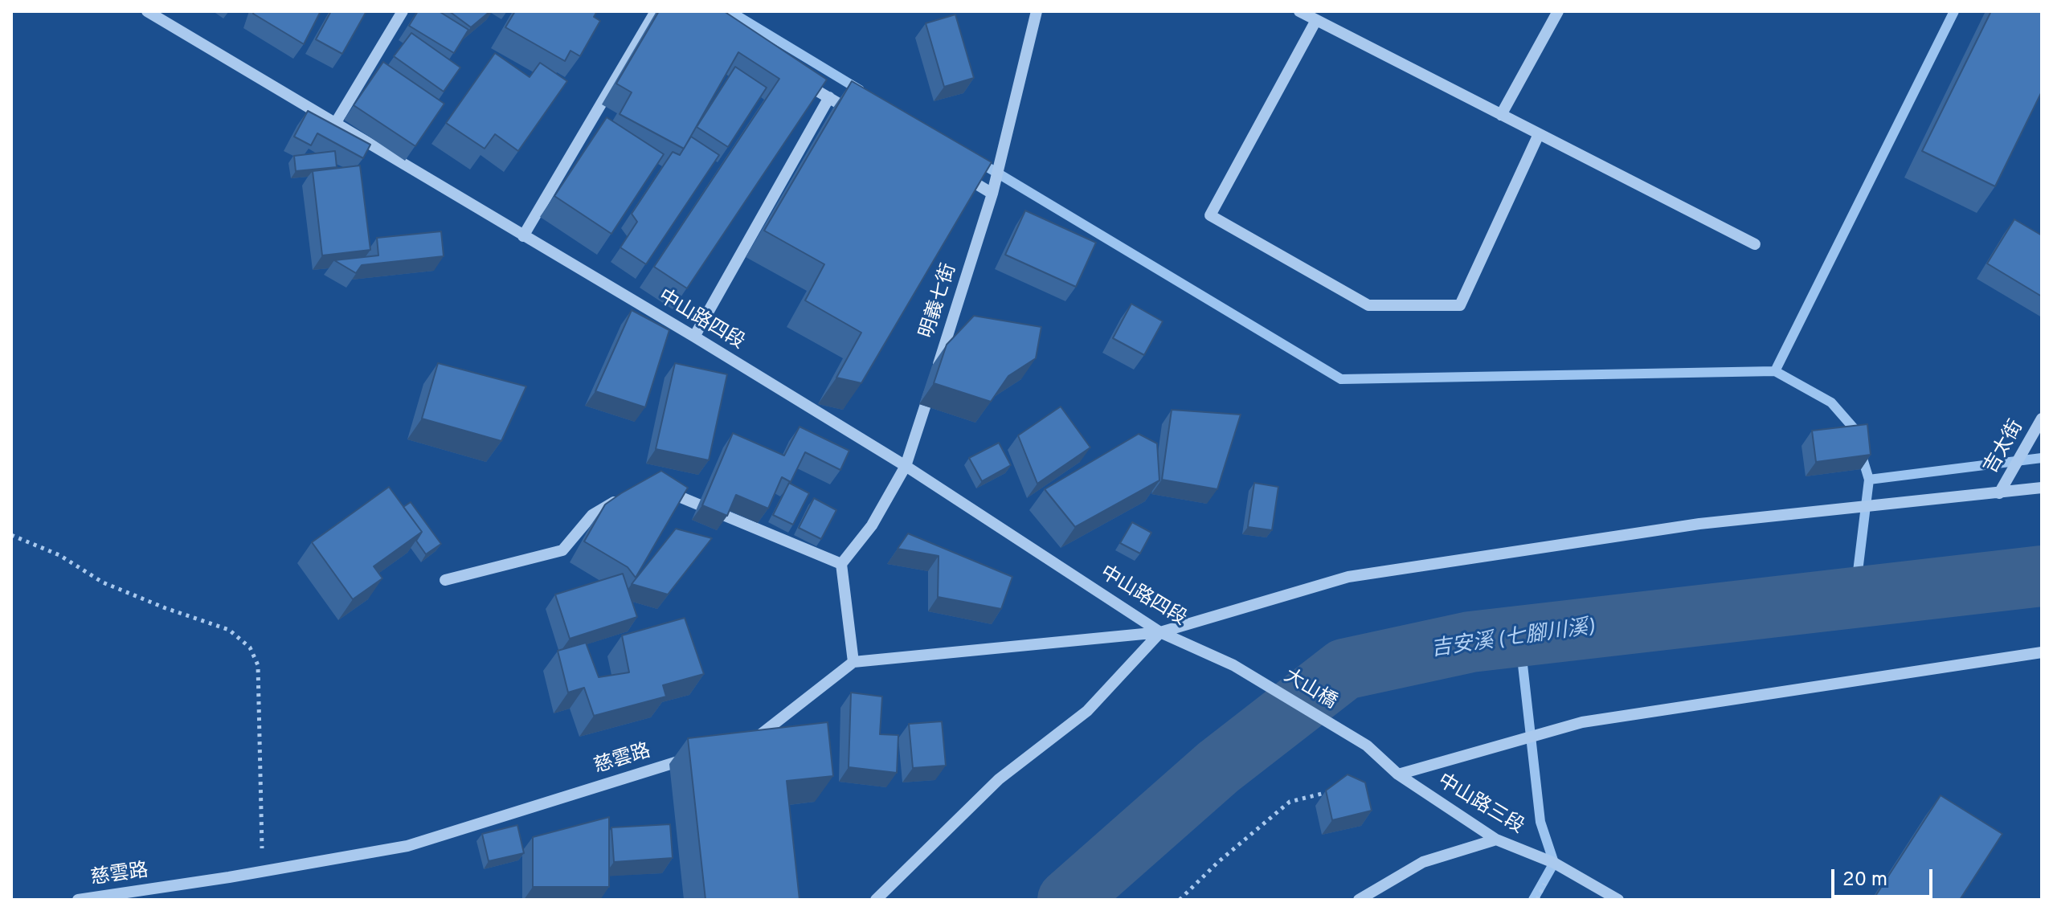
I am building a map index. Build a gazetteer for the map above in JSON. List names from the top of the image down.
{
  "streets": {
    "street": [
      "明義七街",
      "中山路四段",
      "吉太街",
      "大山橋",
      "慈雲路",
      "中山路三段"
    ]
  },
  "crossings": [
    ["明義七街", "中山路四段"],
    ["中山路四段", "大山橋"],
    ["大山橋", "中山路三段"]
  ],
  "water": ["吉安溪 (七腳川溪)"],
  "scale_bar": "20 m"
}
